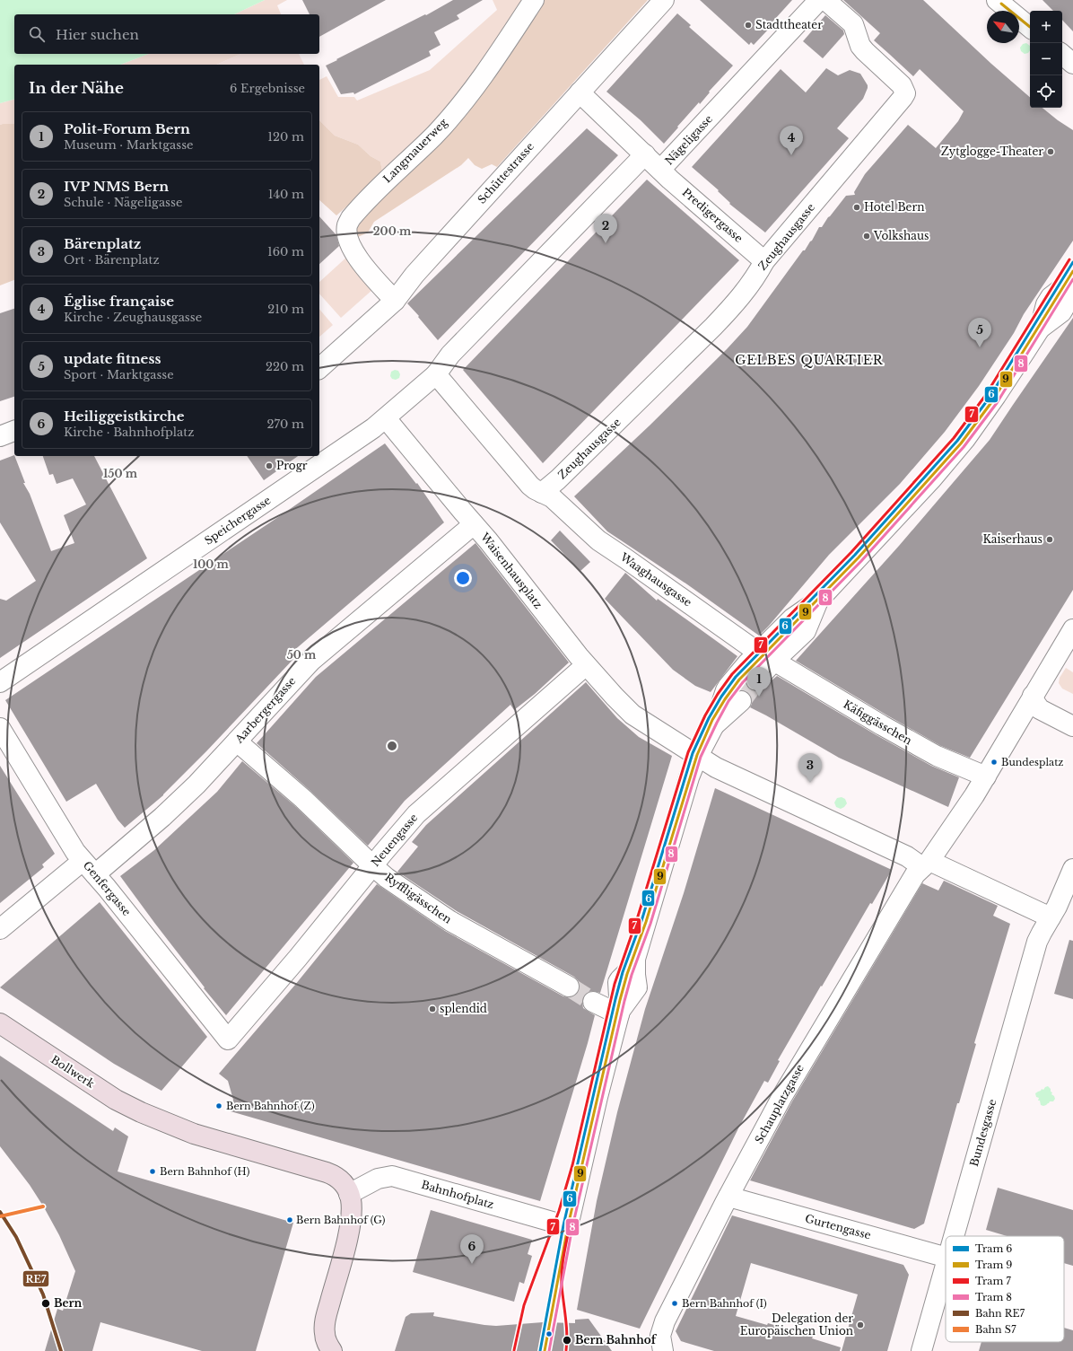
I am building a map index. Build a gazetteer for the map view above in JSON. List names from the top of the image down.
{
  "streets": {
    "main road": ["Bollwerk"],
    "street": [
      "Nägeligasse",
      "Langmauerweg",
      "Schüttestrasse",
      "Predigergasse",
      "Zeughausgasse",
      "Speichergasse",
      "Waisenhausplatz",
      "Waaghausgasse",
      "Aarbergergasse",
      "Käfiggässchen",
      "Neuengasse",
      "Genfergasse",
      "Ryffligässchen",
      "Schauplatzgasse",
      "Bundesgasse",
      "Bahnhofplatz",
      "Gurtengasse"
    ]
  },
  "crossings": [
    ["Nägeligasse", "Predigergasse"],
    ["Langmauerweg", "Schüttestrasse"],
    ["Predigergasse", "Zeughausgasse"],
    ["Zeughausgasse", "Waaghausgasse"],
    ["Speichergasse", "Waisenhausplatz"],
    ["Waisenhausplatz", "Aarbergergasse"],
    ["Waisenhausplatz", "Neuengasse"],
    ["Waisenhausplatz", "Schauplatzgasse"],
    ["Waaghausgasse", "Käfiggässchen"],
    ["Aarbergergasse", "Genfergasse"],
    ["Aarbergergasse", "Ryffligässchen"],
    ["Neuengasse", "Genfergasse"],
    ["Neuengasse", "Ryffligässchen"],
    ["Bollwerk", "Bahnhofplatz"],
    ["Schauplatzgasse", "Gurtengasse"]
  ],
  "districts": ["GELBES QUARTIER"],
  "places": [
    "Stadttheater",
    "Zytglogge-Theater",
    "Hotel Bern",
    "Volkshaus",
    "Progr",
    "Kaiserhaus",
    "Bundesplatz",
    "splendid",
    "Bern Bahnhof (Z)",
    "Bern Bahnhof (H)",
    "Bern Bahnhof (G)",
    "Bern",
    "Bern Bahnhof (I)",
    "Delegation der Europäischen Union",
    "Bern Bahnhof"
  ],
  "lines": [
    "tram line 9",
    "tram line 7",
    "tram line 6",
    "tram line 8",
    "rail line S7",
    "rail line RE7"
  ],
  "legend": [
    "Tram 6",
    "Tram 9",
    "Tram 7",
    "Tram 8",
    "Bahn RE7",
    "Bahn S7"
  ],
  "north": "top left",
  "page": {
    "map_buttons": ["+", "−"],
    "search": "Hier suchen",
    "heading": ["In der Nähe", "6 Ergebnisse"],
    "list": [
      {
        "mark": "1",
        "name": "Polit-Forum Bern",
        "note": "Museum · Marktgasse",
        "value": "120 m"
      },
      {
        "mark": "2",
        "name": "IVP NMS Bern",
        "note": "Schule · Nägeligasse",
        "value": "140 m"
      },
      {
        "mark": "3",
        "name": "Bärenplatz",
        "note": "Ort · Bärenplatz",
        "value": "160 m"
      },
      {
        "mark": "4",
        "name": "Église française",
        "note": "Kirche · Zeughausgasse",
        "value": "210 m"
      },
      {
        "mark": "5",
        "name": "update fitness",
        "note": "Sport · Marktgasse",
        "value": "220 m"
      },
      {
        "mark": "6",
        "name": "Heiliggeistkirche",
        "note": "Kirche · Bahnhofplatz",
        "value": "270 m"
      }
    ],
    "pins": [
      "4",
      "2",
      "5",
      "1",
      "3",
      "6"
    ]
  },
  "rings": [
    "200 m",
    "150 m",
    "100 m",
    "50 m"
  ]
}
